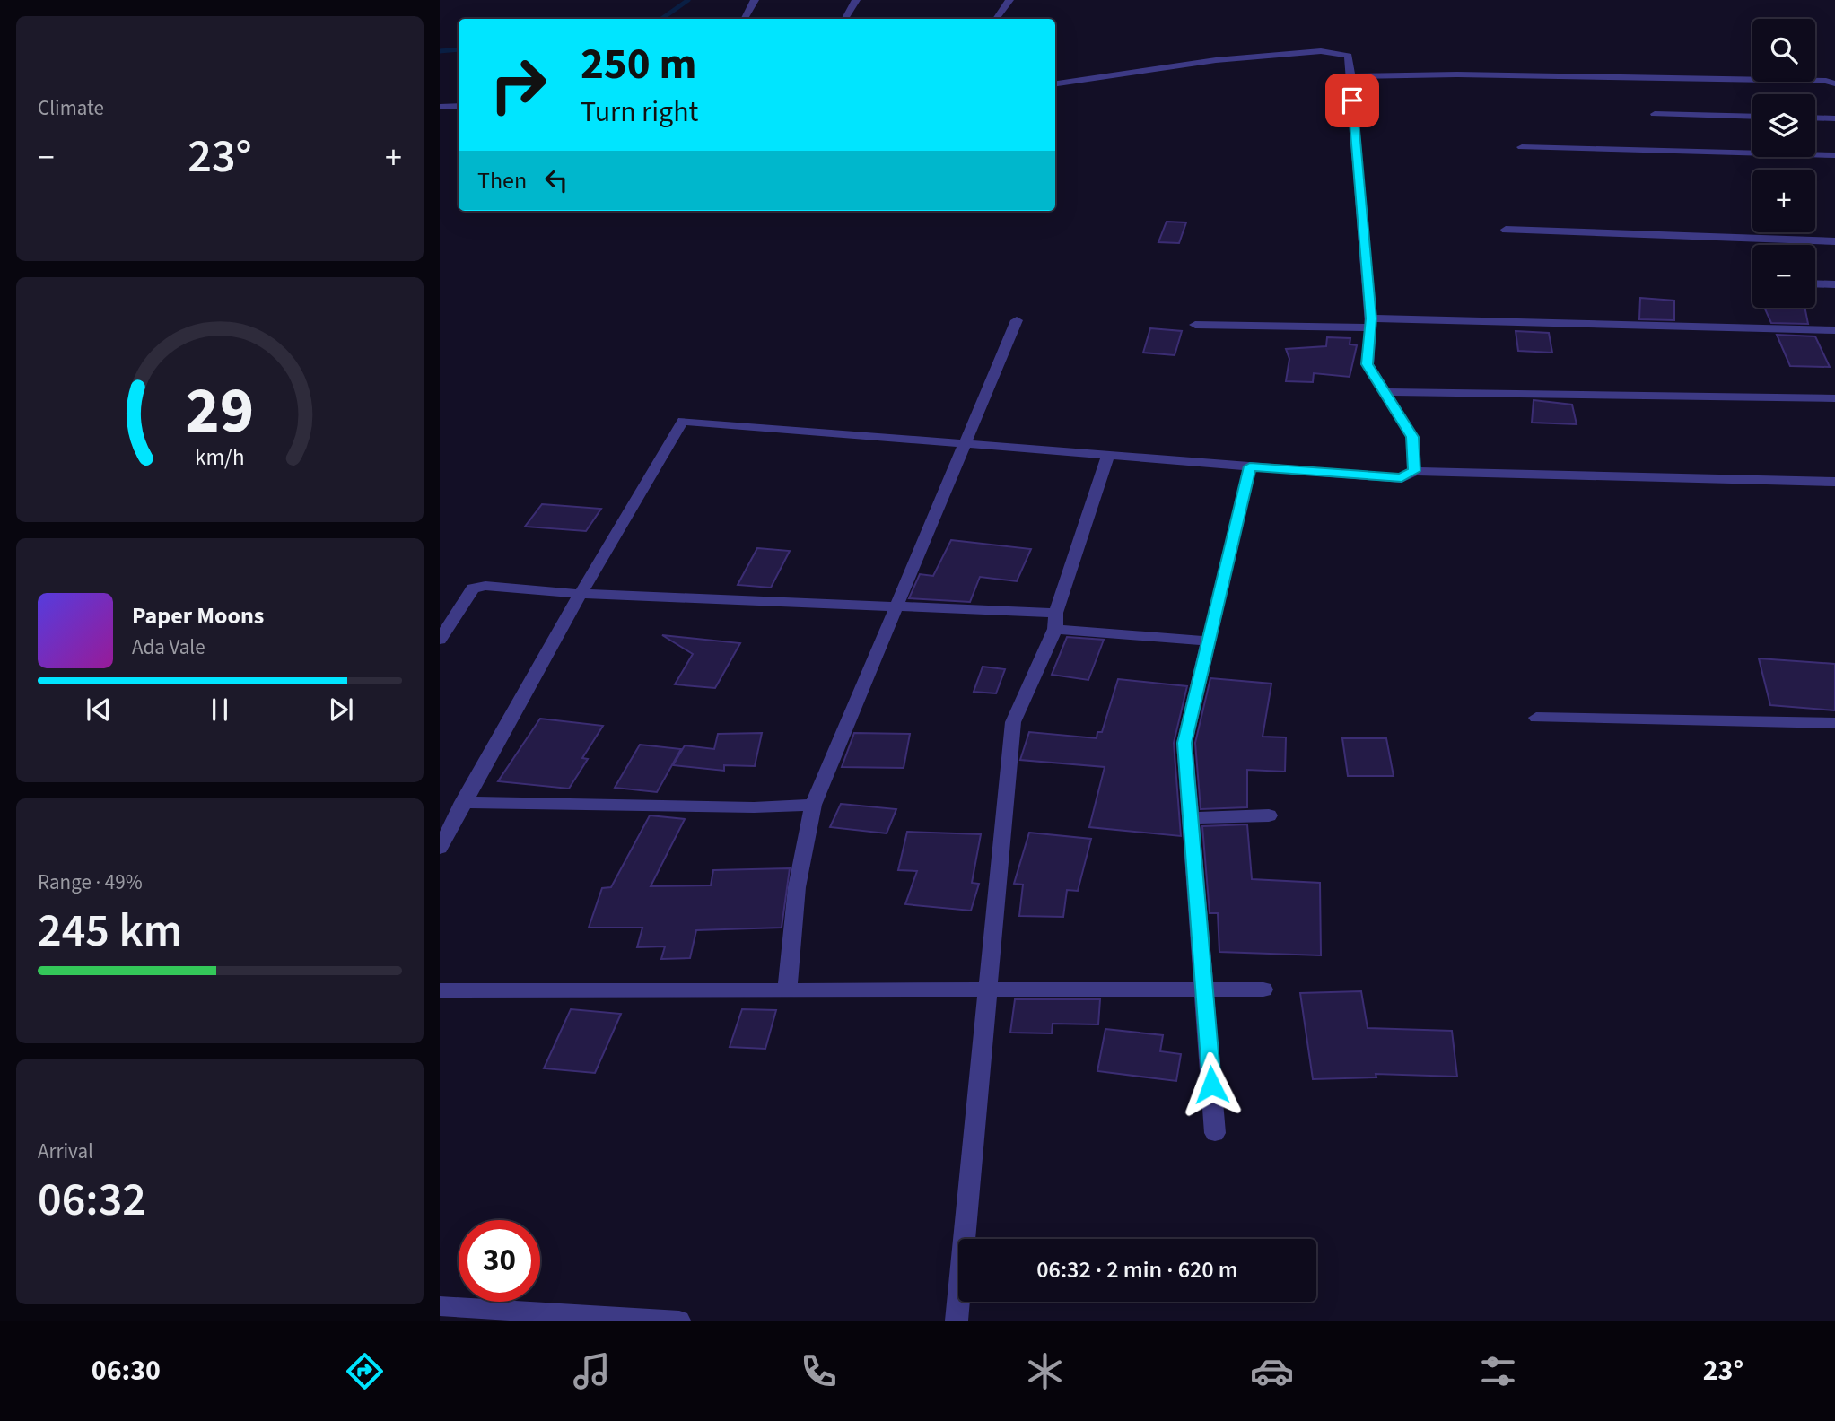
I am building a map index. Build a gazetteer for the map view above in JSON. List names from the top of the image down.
{
  "page": {
    "tile": [
      "Climate",
      ["Range · 49%", "245 km"],
      ["Arrival", "06:32"]
    ],
    "map_buttons": ["+", "−"],
    "turn": ["250 m", "Turn right"],
    "heat": ["−", "23°", "+"],
    "then": "Then",
    "song": ["Paper Moons", "Ada Vale"],
    "limit": "30",
    "trip": "06:32 · 2 min · 620 m",
    "tabs": ["06:30", "23°"],
    "gauge": ["29", "km/h"]
  }
}
